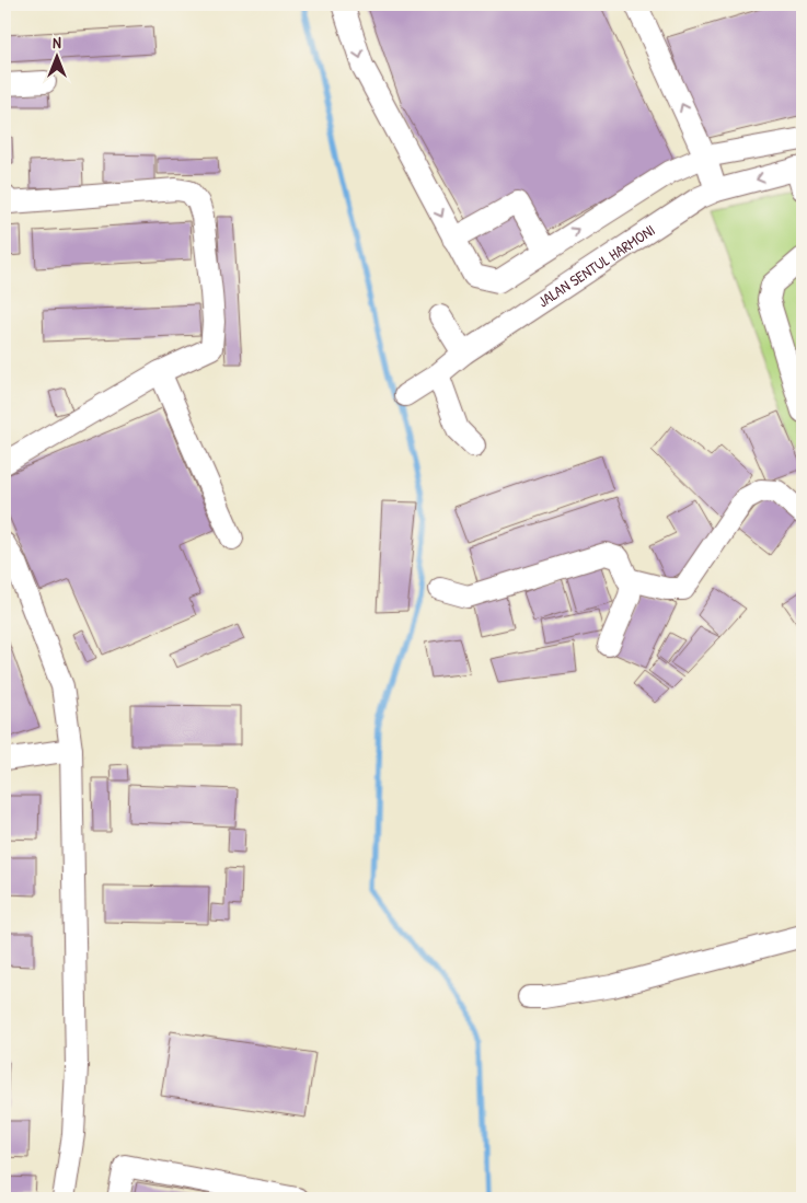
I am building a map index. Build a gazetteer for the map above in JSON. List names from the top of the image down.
{
  "streets": {
    "street": ["JALAN SENTUL HARMONI"]
  },
  "north": "top"
}
